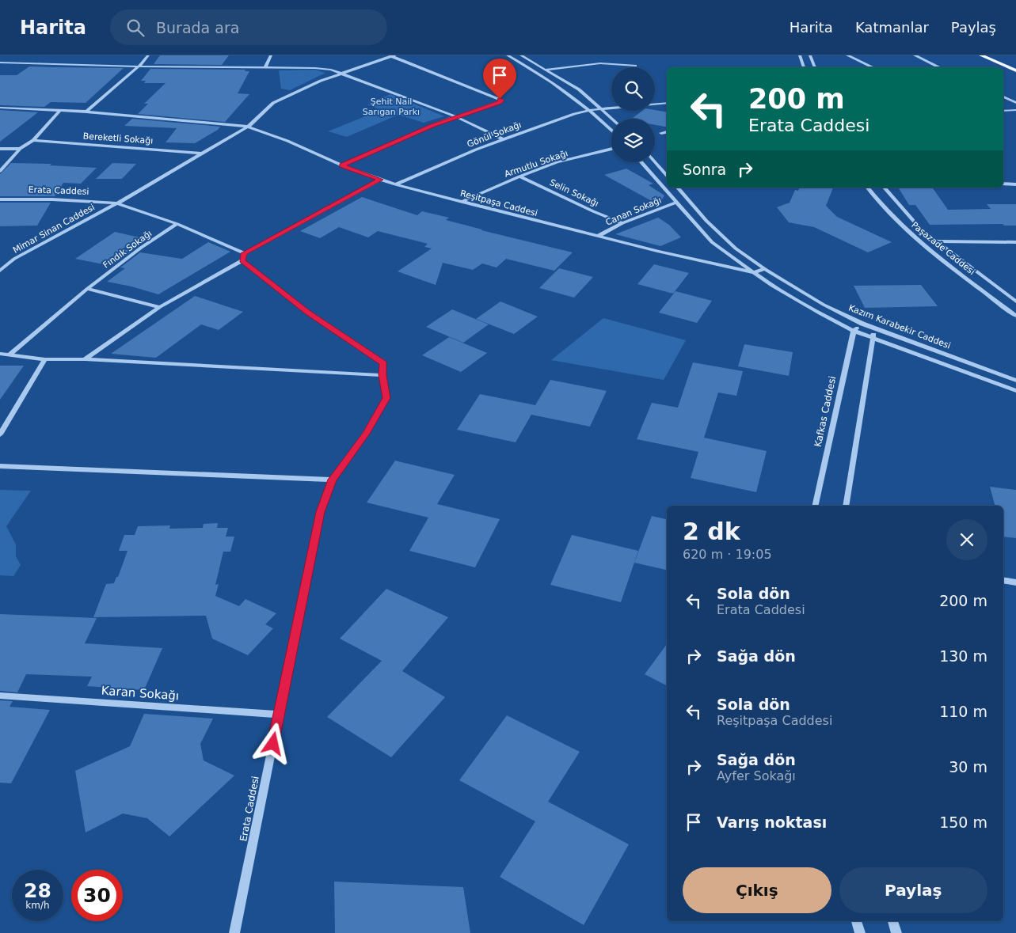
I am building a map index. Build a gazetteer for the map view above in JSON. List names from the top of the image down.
{
  "streets": {
    "street": [
      "Gönül Sokağı",
      "Bereketli Sokağı",
      "Armutlu Sokağı",
      "Erata Caddesi",
      "Selin Sokağı",
      "Reşitpaşa Caddesi",
      "Canan Sokağı",
      "Mimar Sinan Caddesi",
      "Paşazade Caddesi",
      "Fındık Sokağı",
      "Kazım Karabekir Caddesi",
      "Kafkas Caddesi",
      "Karan Sokağı"
    ]
  },
  "crossings": [
    ["Gönül Sokağı", "Reşitpaşa Caddesi"],
    ["Bereketli Sokağı", "Mimar Sinan Caddesi"],
    ["Armutlu Sokağı", "Selin Sokağı"],
    ["Armutlu Sokağı", "Reşitpaşa Caddesi"],
    ["Erata Caddesi", "Mimar Sinan Caddesi"],
    ["Erata Caddesi", "Fındık Sokağı"],
    ["Erata Caddesi", "Karan Sokağı"],
    ["Selin Sokağı", "Canan Sokağı"],
    ["Reşitpaşa Caddesi", "Canan Sokağı"],
    ["Reşitpaşa Caddesi", "Mimar Sinan Caddesi"]
  ],
  "parks": ["Şehit Nail Sarıgan Parkı"],
  "page": {
    "header": "Harita",
    "search": "Burada ara",
    "nav": ["Harita", "Katmanlar", "Paylaş"],
    "turn": ["200 m", "Erata Caddesi"],
    "then": "Sonra",
    "heading": ["2 dk", "620 m · 19:05"],
    "list": [
      {
        "name": "Sola dön",
        "note": "Erata Caddesi",
        "value": "200 m"
      },
      {
        "name": "Sağa dön",
        "value": "130 m"
      },
      {
        "name": "Sola dön",
        "note": "Reşitpaşa Caddesi",
        "value": "110 m"
      },
      {
        "name": "Sağa dön",
        "note": "Ayfer Sokağı",
        "value": "30 m"
      },
      {
        "name": "Varış noktası",
        "value": "150 m"
      }
    ],
    "buttons": ["Çıkış", "Paylaş"],
    "speed": "28 km/h",
    "limit": "30"
  }
}
